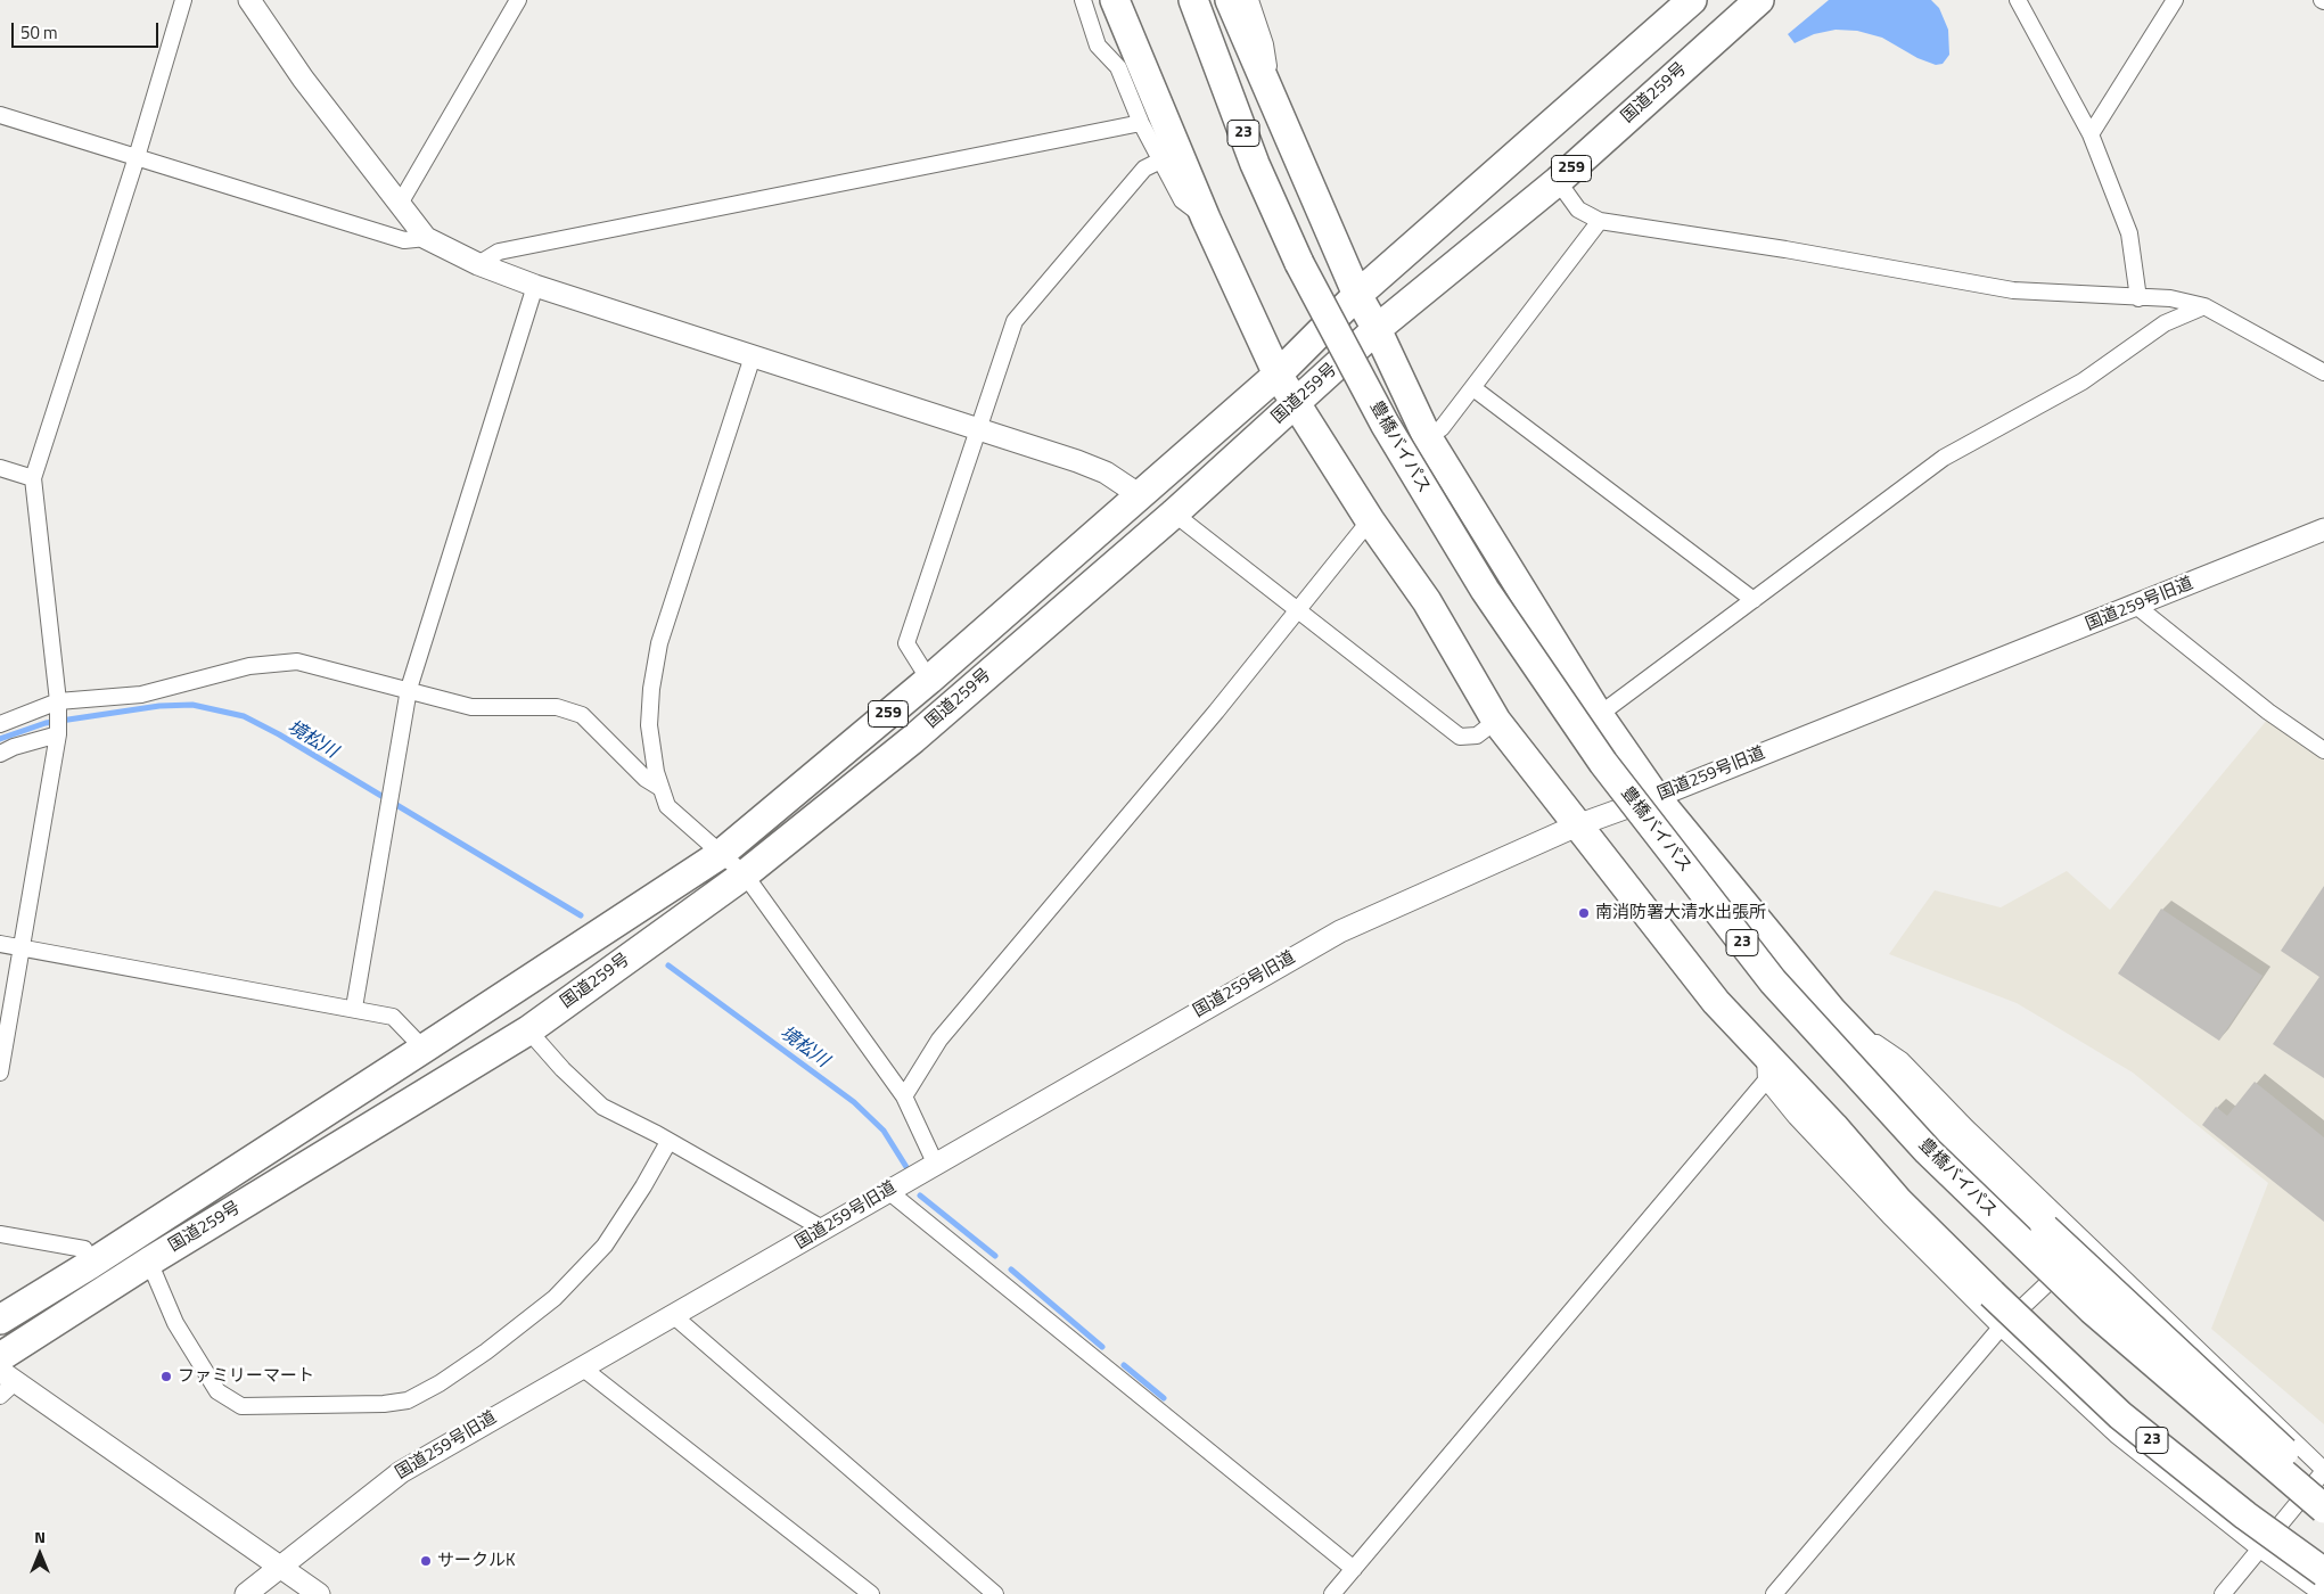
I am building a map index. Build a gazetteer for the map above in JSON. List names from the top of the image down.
{
  "streets": {
    "highway": [
      "国道259号",
      "23",
      "259",
      "豊橋バイパス"
    ],
    "street": ["国道259号旧道"]
  },
  "crossings": [
    ["国道259号", "23"],
    ["23", "国道259号旧道"]
  ],
  "water": ["境松川"],
  "places": ["南消防署大清水出張所", "ファミリーマート", "サークルK"],
  "scale_bar": "50 m",
  "north": "top"
}
